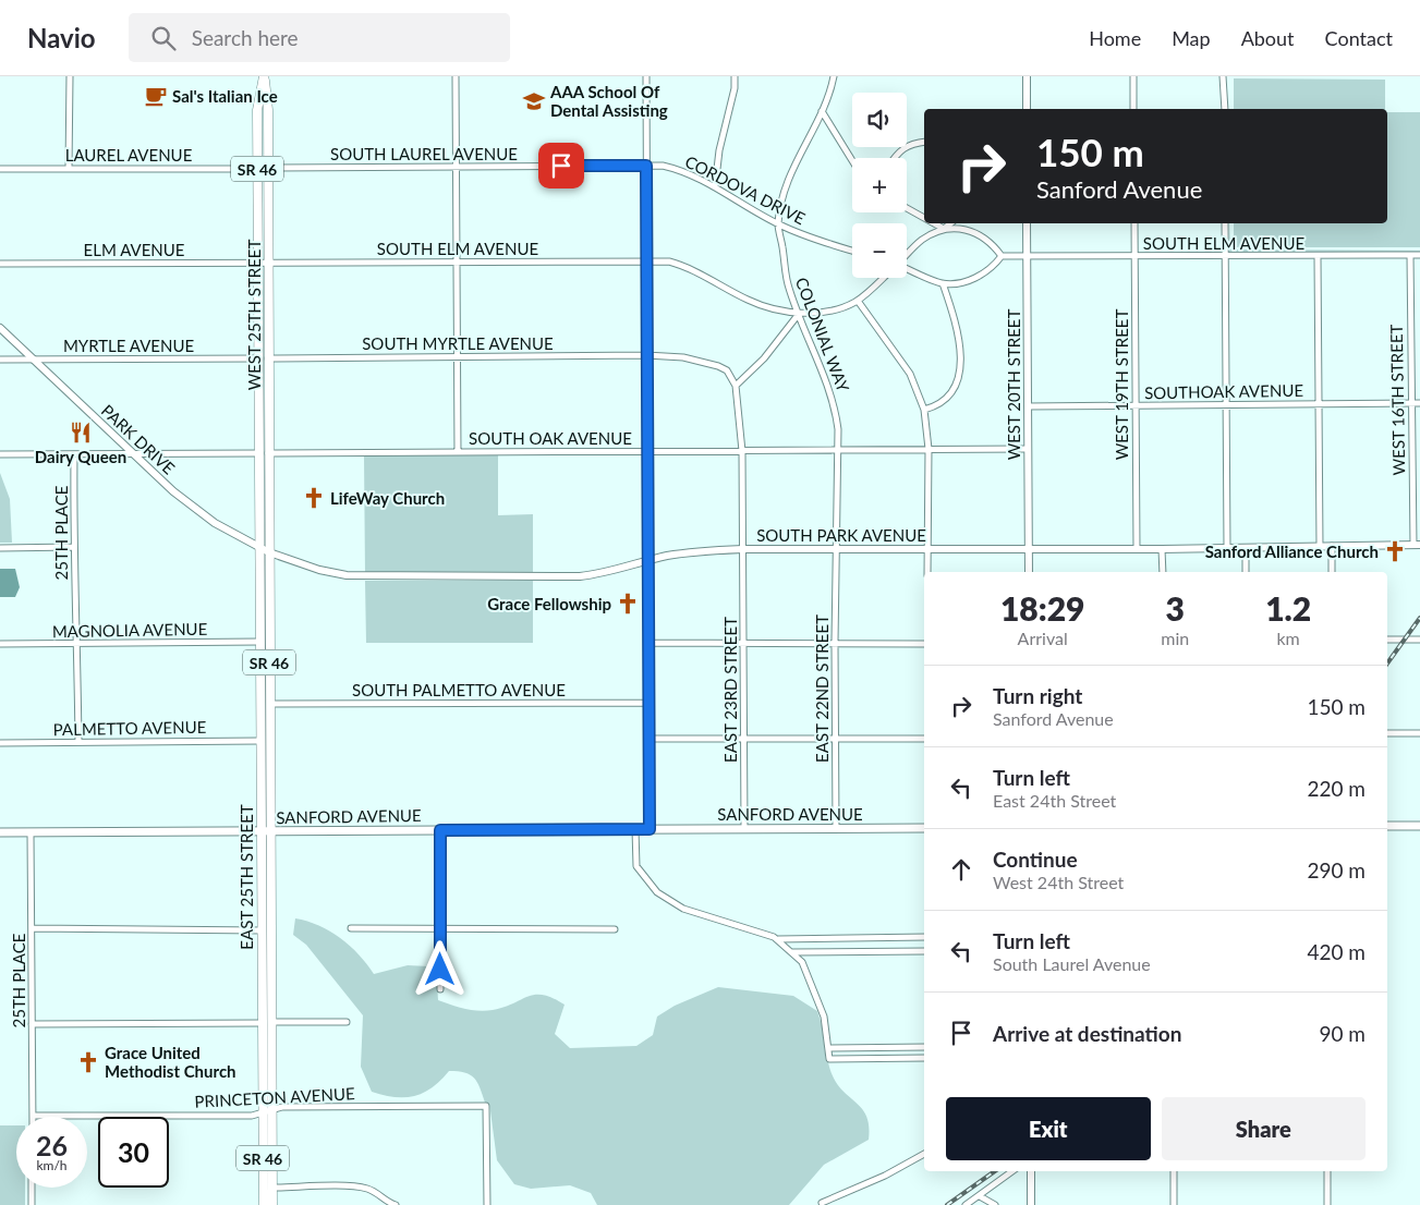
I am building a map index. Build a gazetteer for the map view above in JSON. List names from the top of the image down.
{
  "streets": {
    "main road": [
      "SR 46",
      "WEST 25TH STREET",
      "SANFORD AVENUE",
      "EAST 25TH STREET"
    ],
    "street": [
      "SOUTH LAUREL AVENUE",
      "LAUREL AVENUE",
      "CORDOVA DRIVE",
      "SOUTH ELM AVENUE",
      "ELM AVENUE",
      "COLONIAL WAY",
      "SOUTH MYRTLE AVENUE",
      "MYRTLE AVENUE",
      "WEST 20TH STREET",
      "WEST 19TH STREET",
      "SOUTHOAK AVENUE",
      "WEST 16TH STREET",
      "SOUTH OAK AVENUE",
      "PARK DRIVE",
      "25TH PLACE",
      "SOUTH PARK AVENUE",
      "MAGNOLIA AVENUE",
      "EAST 22ND STREET",
      "SOUTH PALMETTO AVENUE",
      "EAST 23RD STREET",
      "PALMETTO AVENUE",
      "PRINCETON AVENUE"
    ]
  },
  "crossings": [
    ["SOUTH LAUREL AVENUE", "CORDOVA DRIVE"],
    ["SOUTH LAUREL AVENUE", "WEST 25TH STREET"],
    ["LAUREL AVENUE", "WEST 25TH STREET"],
    ["CORDOVA DRIVE", "COLONIAL WAY"],
    ["SOUTH ELM AVENUE", "ELM AVENUE"],
    ["SOUTH ELM AVENUE", "WEST 25TH STREET"],
    ["SOUTH ELM AVENUE", "COLONIAL WAY"],
    ["SOUTH ELM AVENUE", "WEST 20TH STREET"],
    ["SOUTH ELM AVENUE", "WEST 19TH STREET"],
    ["SOUTH ELM AVENUE", "WEST 16TH STREET"],
    ["ELM AVENUE", "WEST 25TH STREET"],
    ["WEST 25TH STREET", "SOUTH MYRTLE AVENUE"],
    ["WEST 25TH STREET", "MYRTLE AVENUE"],
    ["WEST 25TH STREET", "SOUTH OAK AVENUE"],
    ["WEST 25TH STREET", "PARK DRIVE"],
    ["WEST 25TH STREET", "SOUTH PARK AVENUE"],
    ["WEST 25TH STREET", "EAST 25TH STREET"],
    ["COLONIAL WAY", "SOUTH OAK AVENUE"],
    ["COLONIAL WAY", "SOUTH PARK AVENUE"],
    ["COLONIAL WAY", "EAST 22ND STREET"],
    ["SOUTH MYRTLE AVENUE", "EAST 23RD STREET"],
    ["MYRTLE AVENUE", "PARK DRIVE"],
    ["WEST 20TH STREET", "SOUTHOAK AVENUE"],
    ["WEST 20TH STREET", "SOUTH OAK AVENUE"],
    ["WEST 20TH STREET", "SOUTH PARK AVENUE"],
    ["WEST 19TH STREET", "SOUTHOAK AVENUE"],
    ["WEST 19TH STREET", "SOUTH PARK AVENUE"],
    ["SOUTHOAK AVENUE", "WEST 16TH STREET"],
    ["WEST 16TH STREET", "SOUTH PARK AVENUE"],
    ["SOUTH OAK AVENUE", "EAST 23RD STREET"],
    ["PARK DRIVE", "SOUTH PARK AVENUE"],
    ["PARK DRIVE", "EAST 25TH STREET"],
    ["25TH PLACE", "MAGNOLIA AVENUE"],
    ["25TH PLACE", "PALMETTO AVENUE"],
    ["25TH PLACE", "SANFORD AVENUE"],
    ["25TH PLACE", "PRINCETON AVENUE"],
    ["SOUTH PARK AVENUE", "EAST 22ND STREET"],
    ["SOUTH PARK AVENUE", "EAST 23RD STREET"],
    ["SOUTH PARK AVENUE", "EAST 25TH STREET"],
    ["MAGNOLIA AVENUE", "EAST 25TH STREET"],
    ["EAST 22ND STREET", "SANFORD AVENUE"],
    ["SOUTH PALMETTO AVENUE", "EAST 25TH STREET"],
    ["EAST 23RD STREET", "SANFORD AVENUE"],
    ["PALMETTO AVENUE", "EAST 25TH STREET"],
    ["SANFORD AVENUE", "EAST 25TH STREET"],
    ["EAST 25TH STREET", "PRINCETON AVENUE"]
  ],
  "places": {
    "cafe": ["Sal's Italian Ice"],
    "school or university": ["AAA School Of Dental Assisting"],
    "restaurant": ["Dairy Queen"],
    "church": [
      "LifeWay Church",
      "Sanford Alliance Church",
      "Grace Fellowship",
      "Grace United Methodist Church"
    ]
  },
  "page": {
    "header": "Navio",
    "search": "Search here",
    "nav": [
      "Home",
      "Map",
      "About",
      "Contact"
    ],
    "map_buttons": ["+", "−"],
    "turn": ["150 m", "Sanford Avenue"],
    "eta": [
      "18:29",
      "Arrival",
      "3",
      "min",
      "1.2",
      "km"
    ],
    "list": [
      {
        "name": "Turn right",
        "note": "Sanford Avenue",
        "value": "150 m"
      },
      {
        "name": "Turn left",
        "note": "East 24th Street",
        "value": "220 m"
      },
      {
        "name": "Continue",
        "note": "West 24th Street",
        "value": "290 m"
      },
      {
        "name": "Turn left",
        "note": "South Laurel Avenue",
        "value": "420 m"
      },
      {
        "name": "Arrive at destination",
        "value": "90 m"
      }
    ],
    "buttons": ["Exit", "Share"],
    "speed": "26 km/h",
    "limit": "30"
  }
}
